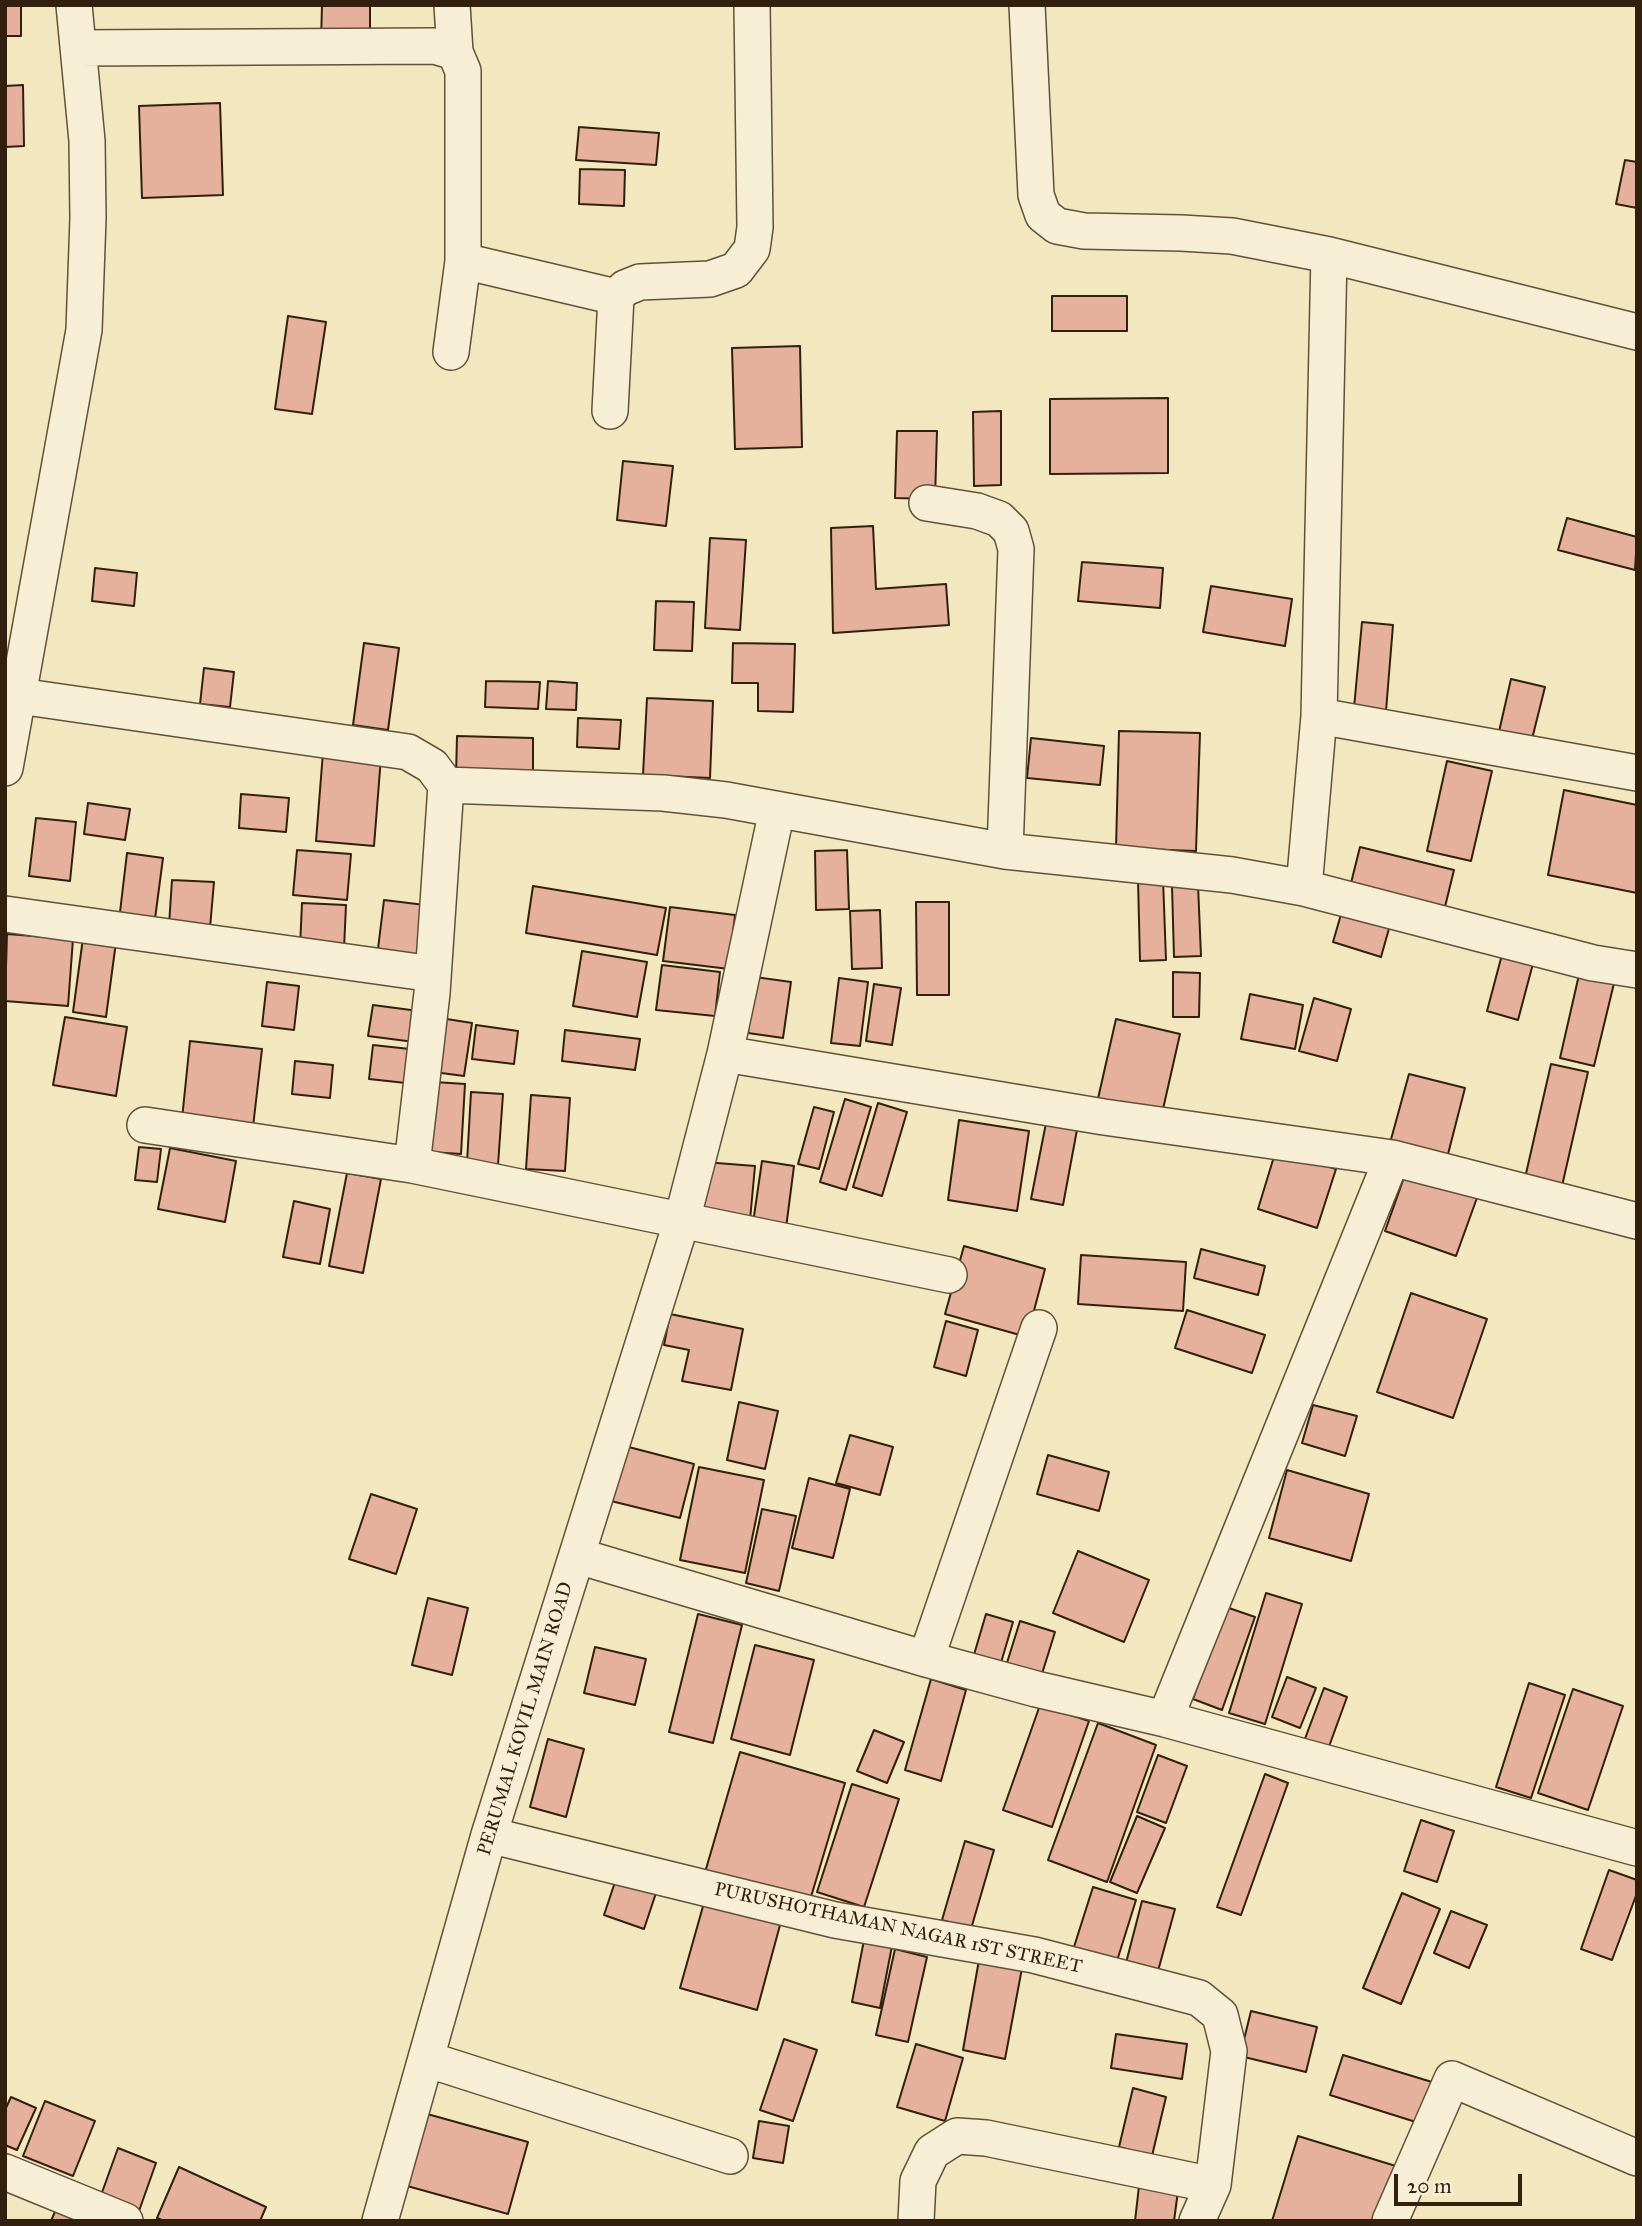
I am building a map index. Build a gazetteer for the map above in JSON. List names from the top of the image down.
{
  "streets": {
    "street": ["PERUMAL KOVIL MAIN ROAD", "PURUSHOTHAMAN NAGAR 1ST STREET"]
  },
  "crossings": [
    ["PERUMAL KOVIL MAIN ROAD", "PURUSHOTHAMAN NAGAR 1ST STREET"]
  ],
  "scale_bar": "20 m"
}
